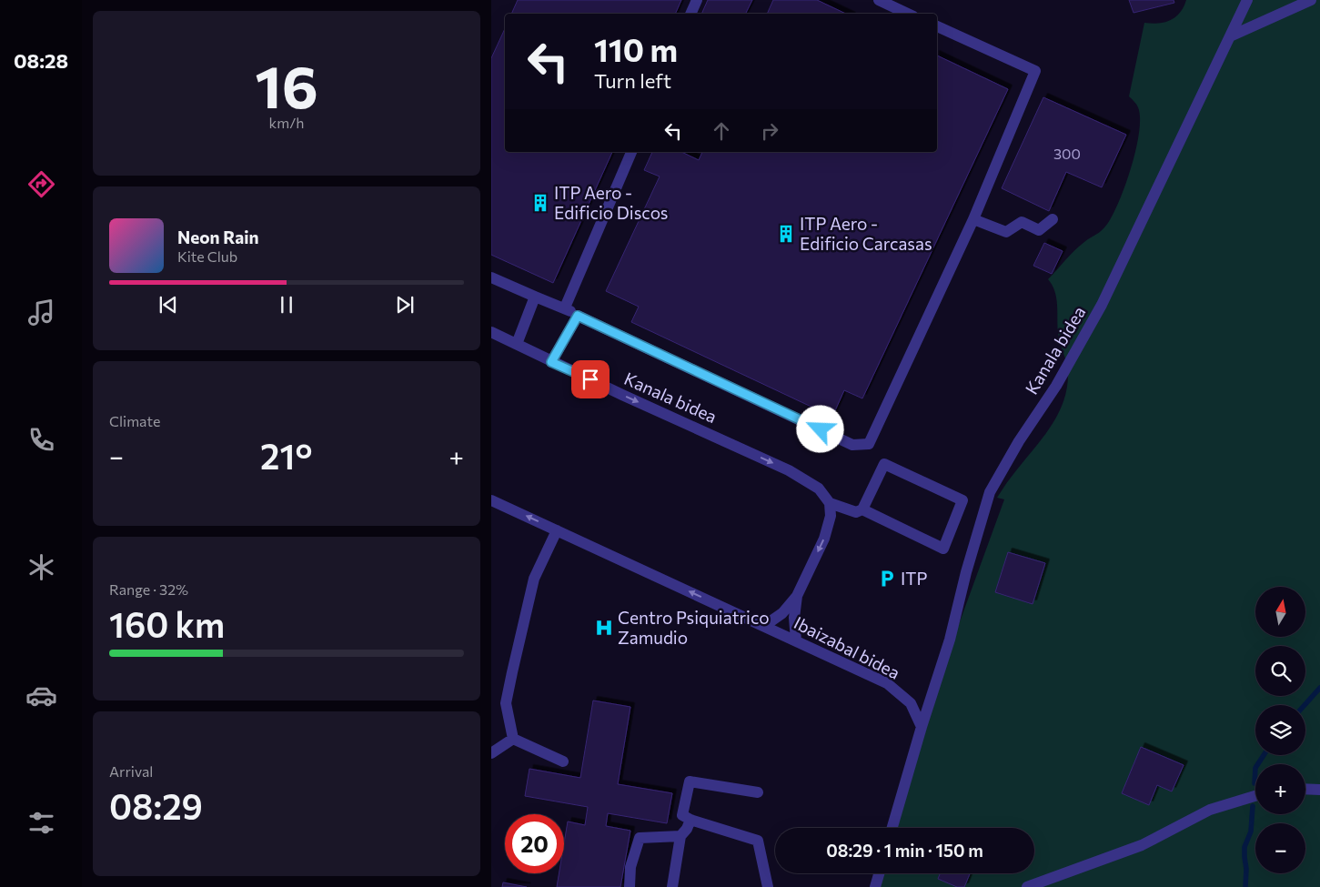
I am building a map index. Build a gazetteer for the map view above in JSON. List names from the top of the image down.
{
  "streets": {
    "street": ["Kanala bidea", "Ibaizabal bidea"]
  },
  "crossings": [
    ["Kanala bidea", "Ibaizabal bidea"]
  ],
  "one_way": ["Ibaizabal bidea"],
  "places": {
    "building": ["ITP Aero - Edificio Discos", "ITP Aero - Edificio Carcasas"],
    "parking": ["ITP"],
    "hospital": ["Centro Psiquiatrico Zamudio"]
  },
  "house_numbers": ["300"],
  "north": "top",
  "page": {
    "tabs": "08:28",
    "tile": [
      ["16", "km/h"],
      "Climate",
      ["Range · 32%", "160 km"],
      ["Arrival", "08:29"]
    ],
    "turn": ["110 m", "Turn left"],
    "song": ["Neon Rain", "Kite Club"],
    "heat": ["−", "21°", "+"],
    "map_buttons": ["+", "−"],
    "limit": "20",
    "trip": "08:29 · 1 min · 150 m"
  }
}
